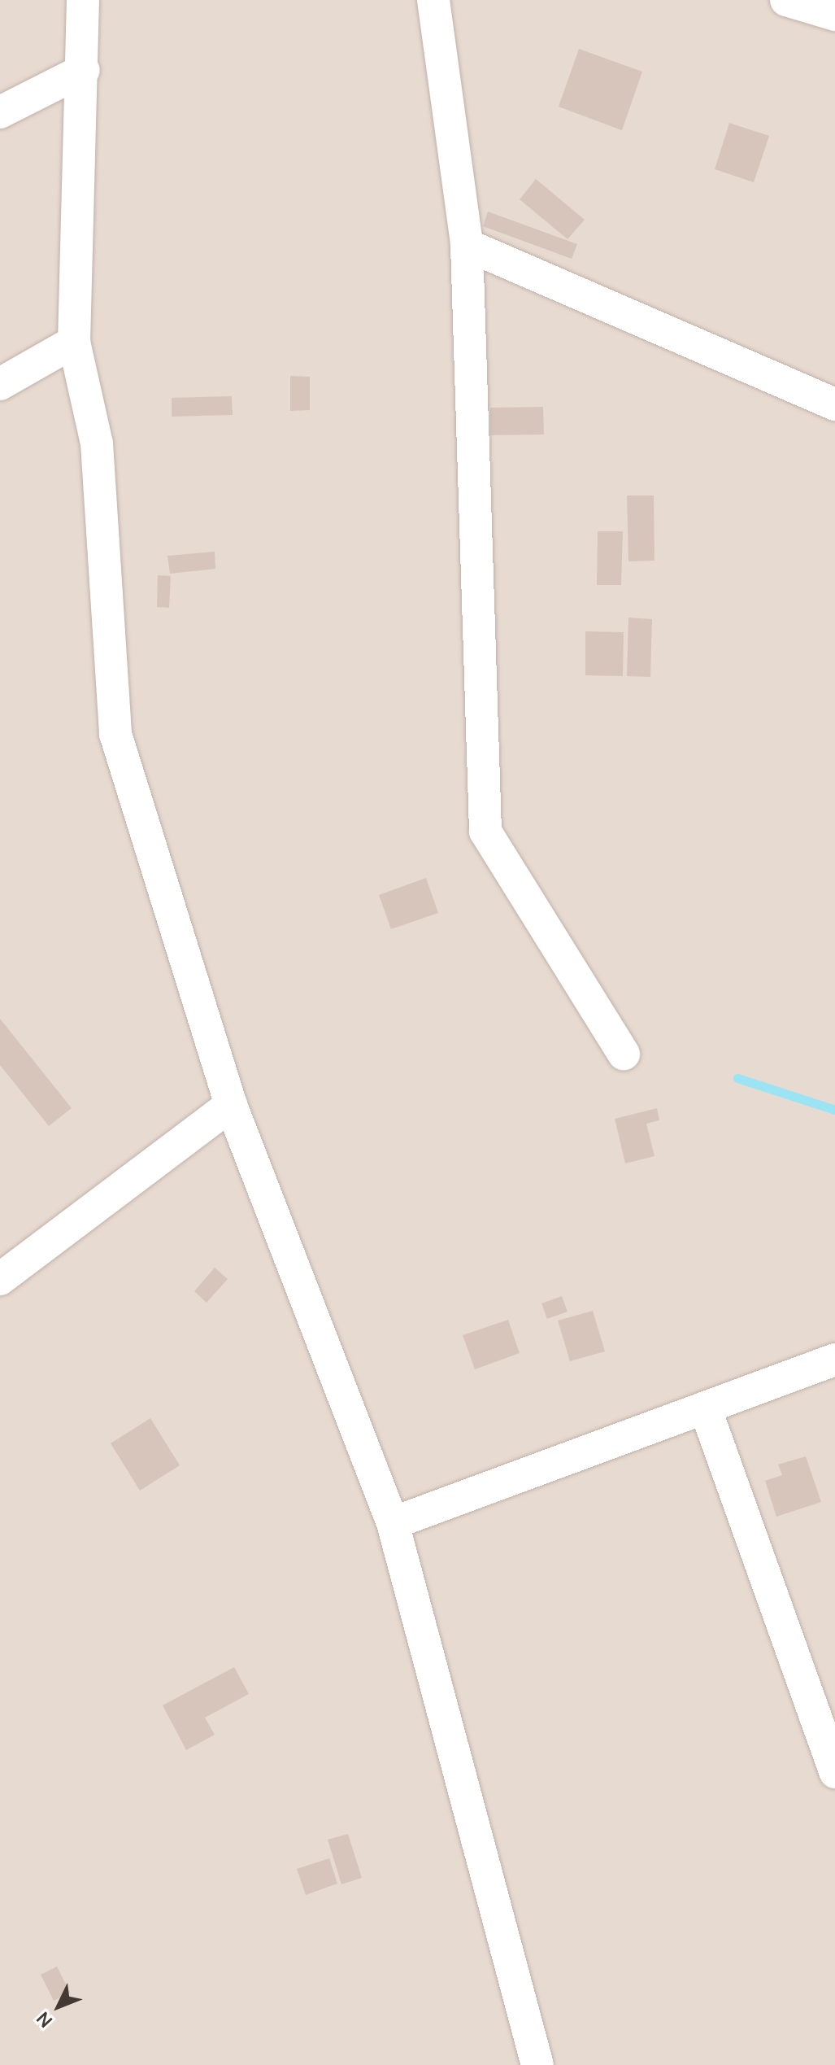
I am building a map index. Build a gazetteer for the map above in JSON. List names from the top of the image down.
{
  "north": "bottom left"
}
